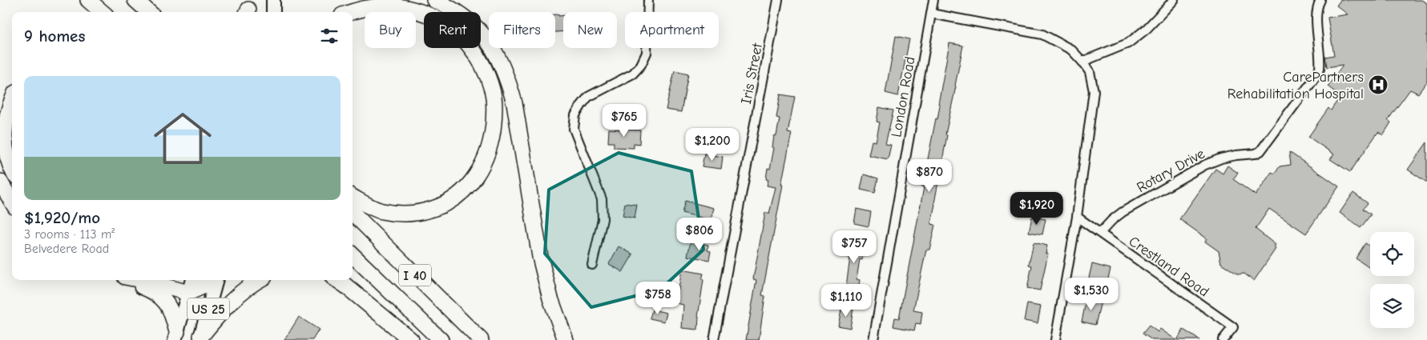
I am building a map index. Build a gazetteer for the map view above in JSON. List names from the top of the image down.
{
  "streets": {
    "highway": ["I 40"],
    "main road": ["US 25"],
    "street": [
      "Iris Street",
      "London Road",
      "Rotary Drive",
      "Crestland Road"
    ]
  },
  "crossings": [
    ["Rotary Drive", "Crestland Road"]
  ],
  "places": {
    "hospital": ["CarePartners Rehabilitation Hospital"]
  },
  "page": {
    "chip": [
      "Buy",
      "Rent",
      "Filters",
      "New",
      "Apartment"
    ],
    "heading": "9 homes",
    "list": [
      {
        "name": "$1,920/mo",
        "note": "3 rooms · 113 m² · Belvedere Road"
      }
    ],
    "price": [
      "$765",
      "$1,200",
      "$870",
      "$1,920",
      "$806",
      "$757",
      "$1,530",
      "$758",
      "$1,110"
    ]
  }
}
